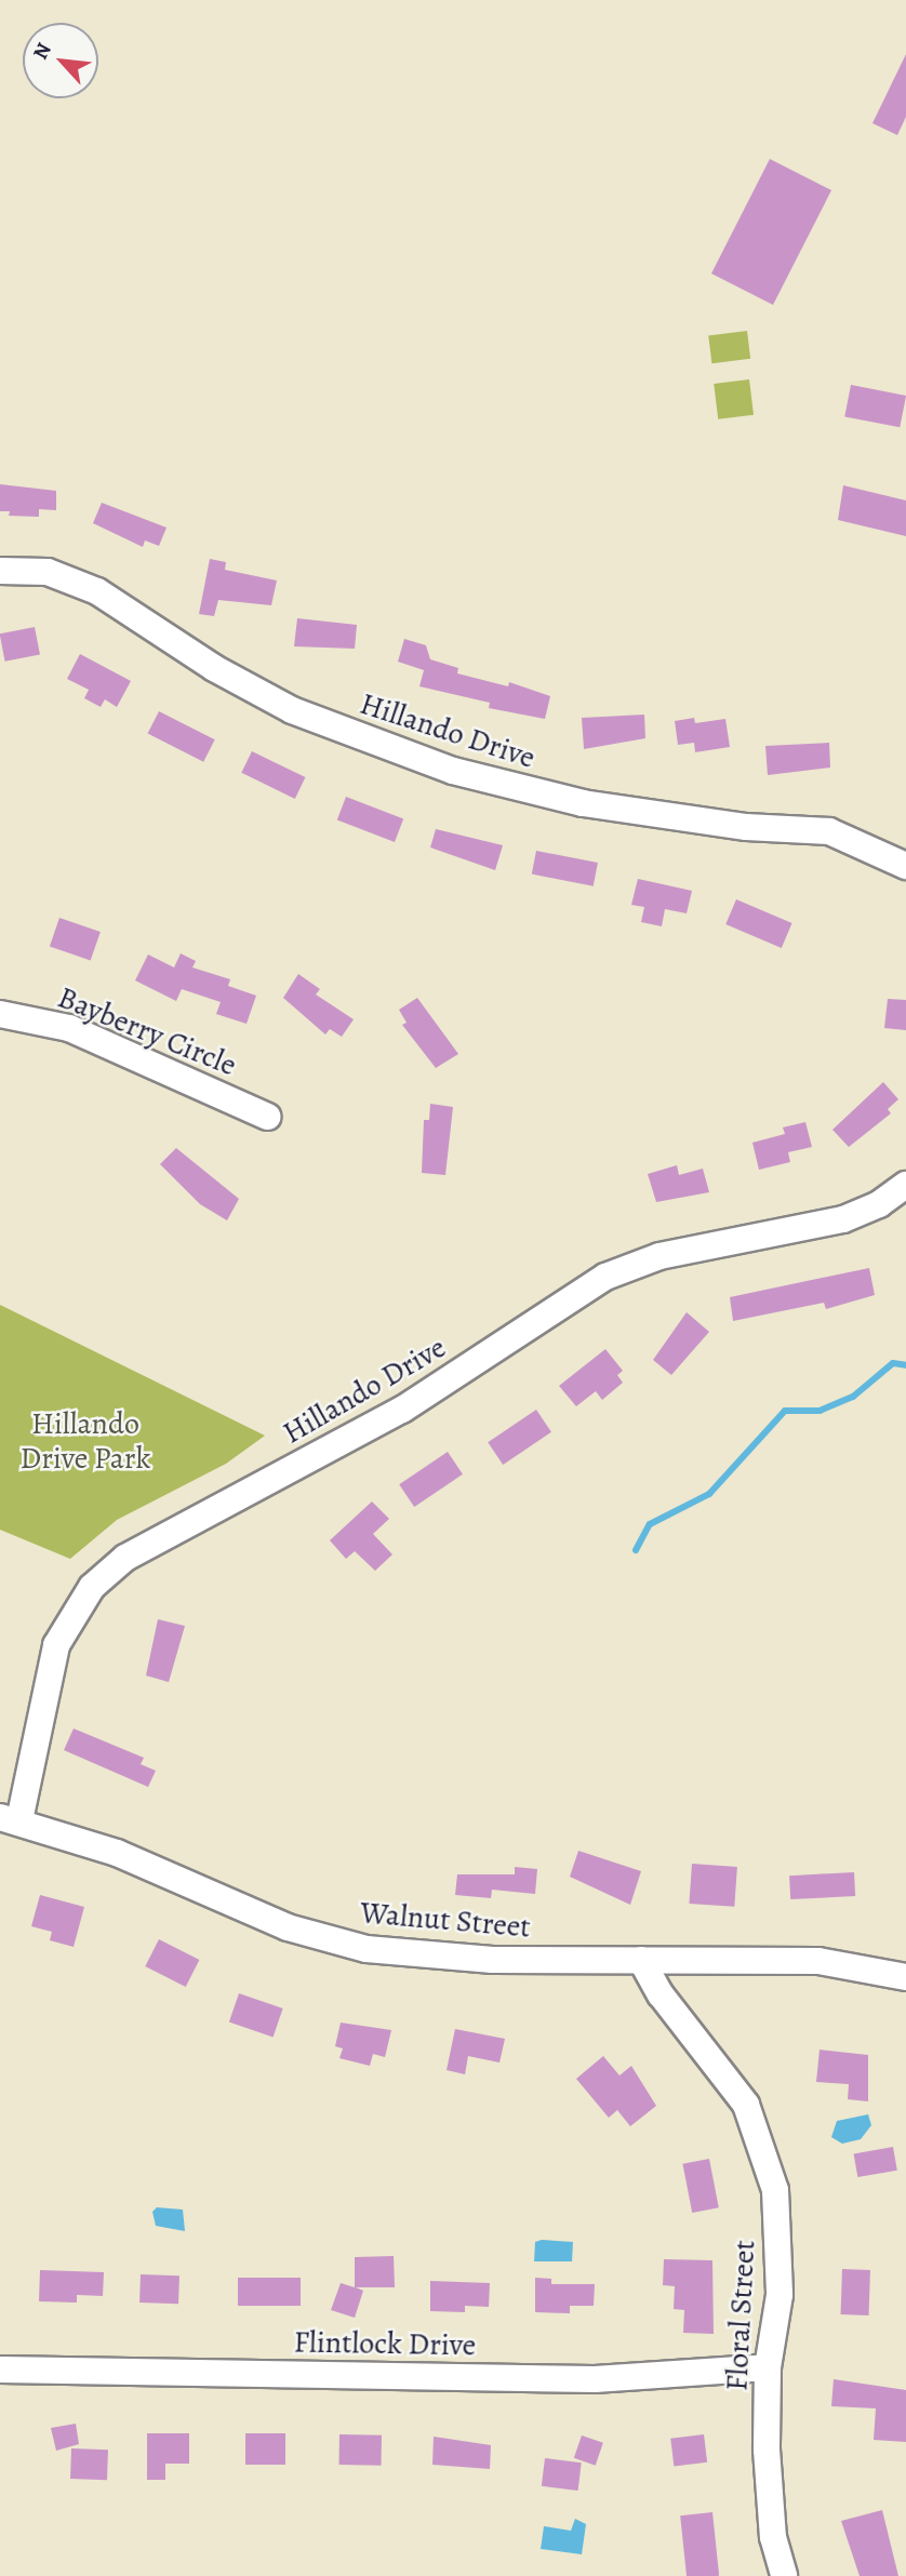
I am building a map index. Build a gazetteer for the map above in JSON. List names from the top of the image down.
{
  "streets": {
    "street": [
      "Hillando Drive",
      "Bayberry Circle",
      "Walnut Street",
      "Floral Street",
      "Flintlock Drive"
    ]
  },
  "crossings": [
    ["Hillando Drive", "Walnut Street"],
    ["Walnut Street", "Floral Street"],
    ["Floral Street", "Flintlock Drive"]
  ],
  "parks": ["Hillando Drive Park"],
  "north": "top left"
}
